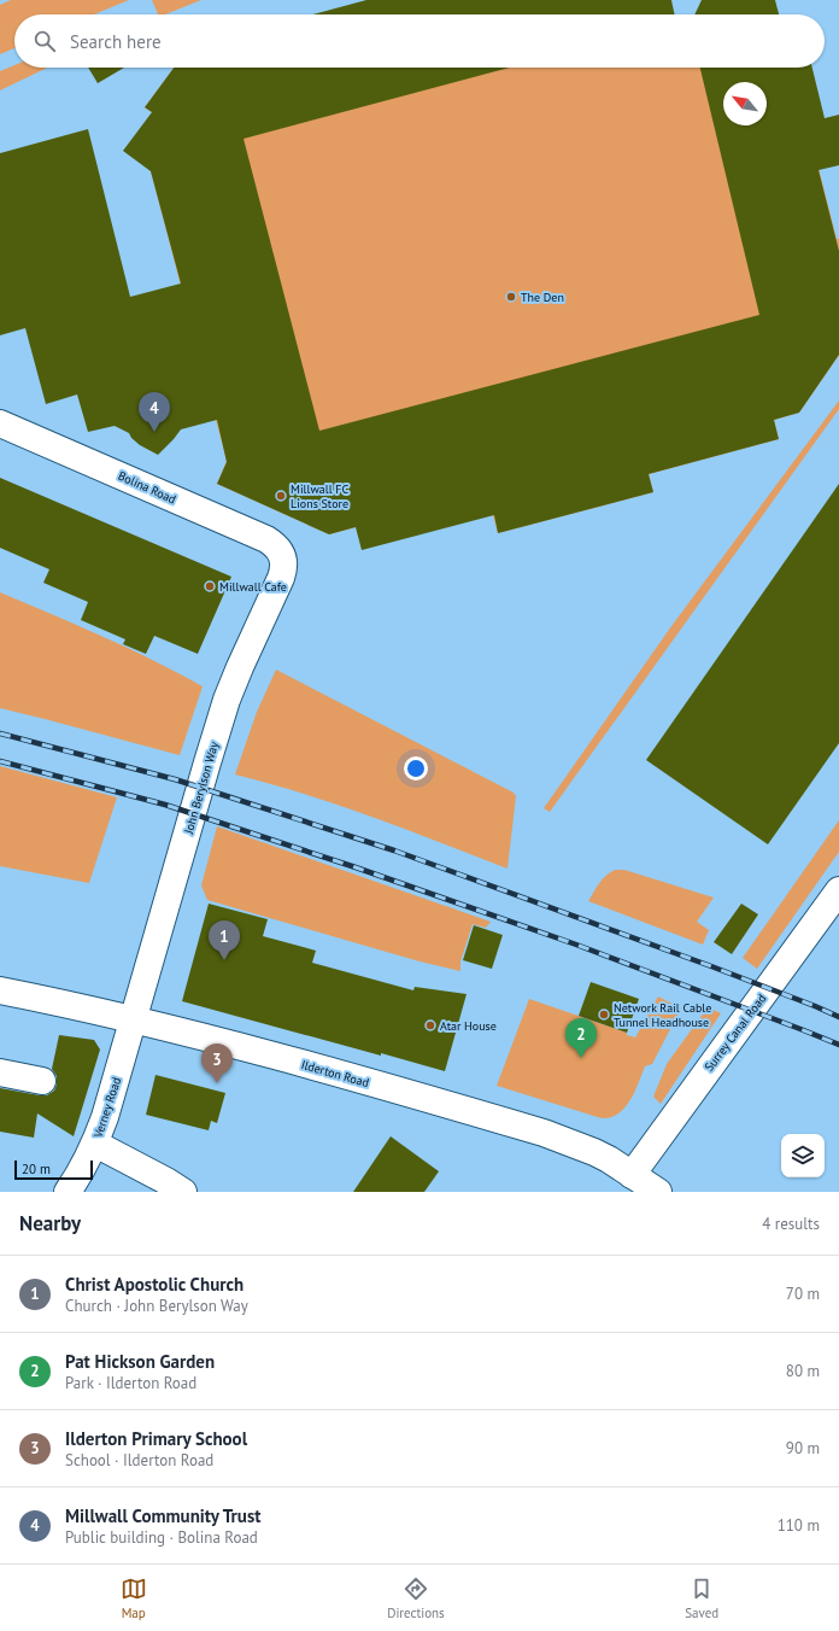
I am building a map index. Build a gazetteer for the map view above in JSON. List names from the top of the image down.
{
  "streets": {
    "street": [
      "Bolina Road",
      "John Berylson Way",
      "Surrey Canal Road",
      "Ilderton Road",
      "Verney Road"
    ]
  },
  "crossings": [
    ["Bolina Road", "John Berylson Way"],
    ["John Berylson Way", "Ilderton Road"],
    ["John Berylson Way", "Verney Road"],
    ["Surrey Canal Road", "Ilderton Road"],
    ["Ilderton Road", "Verney Road"]
  ],
  "places": [
    "The Den",
    "Millwall FC Lions Store",
    "Millwall Cafe",
    "Network Rail Cable Tunnel Headhouse",
    "Atar House"
  ],
  "scale_bar": "20 m",
  "north": "top left",
  "page": {
    "search": "Search here",
    "pins": [
      "4",
      "1",
      "2",
      "3"
    ],
    "scale": "20 m",
    "heading": ["Nearby", "4 results"],
    "list": [
      {
        "mark": "1",
        "name": "Christ Apostolic Church",
        "note": "Church · John Berylson Way",
        "value": "70 m"
      },
      {
        "mark": "2",
        "name": "Pat Hickson Garden",
        "note": "Park · Ilderton Road",
        "value": "80 m"
      },
      {
        "mark": "3",
        "name": "Ilderton Primary School",
        "note": "School · Ilderton Road",
        "value": "90 m"
      },
      {
        "mark": "4",
        "name": "Millwall Community Trust",
        "note": "Public building · Bolina Road",
        "value": "110 m"
      }
    ],
    "nav": ["Map", "Directions", "Saved"]
  }
}
